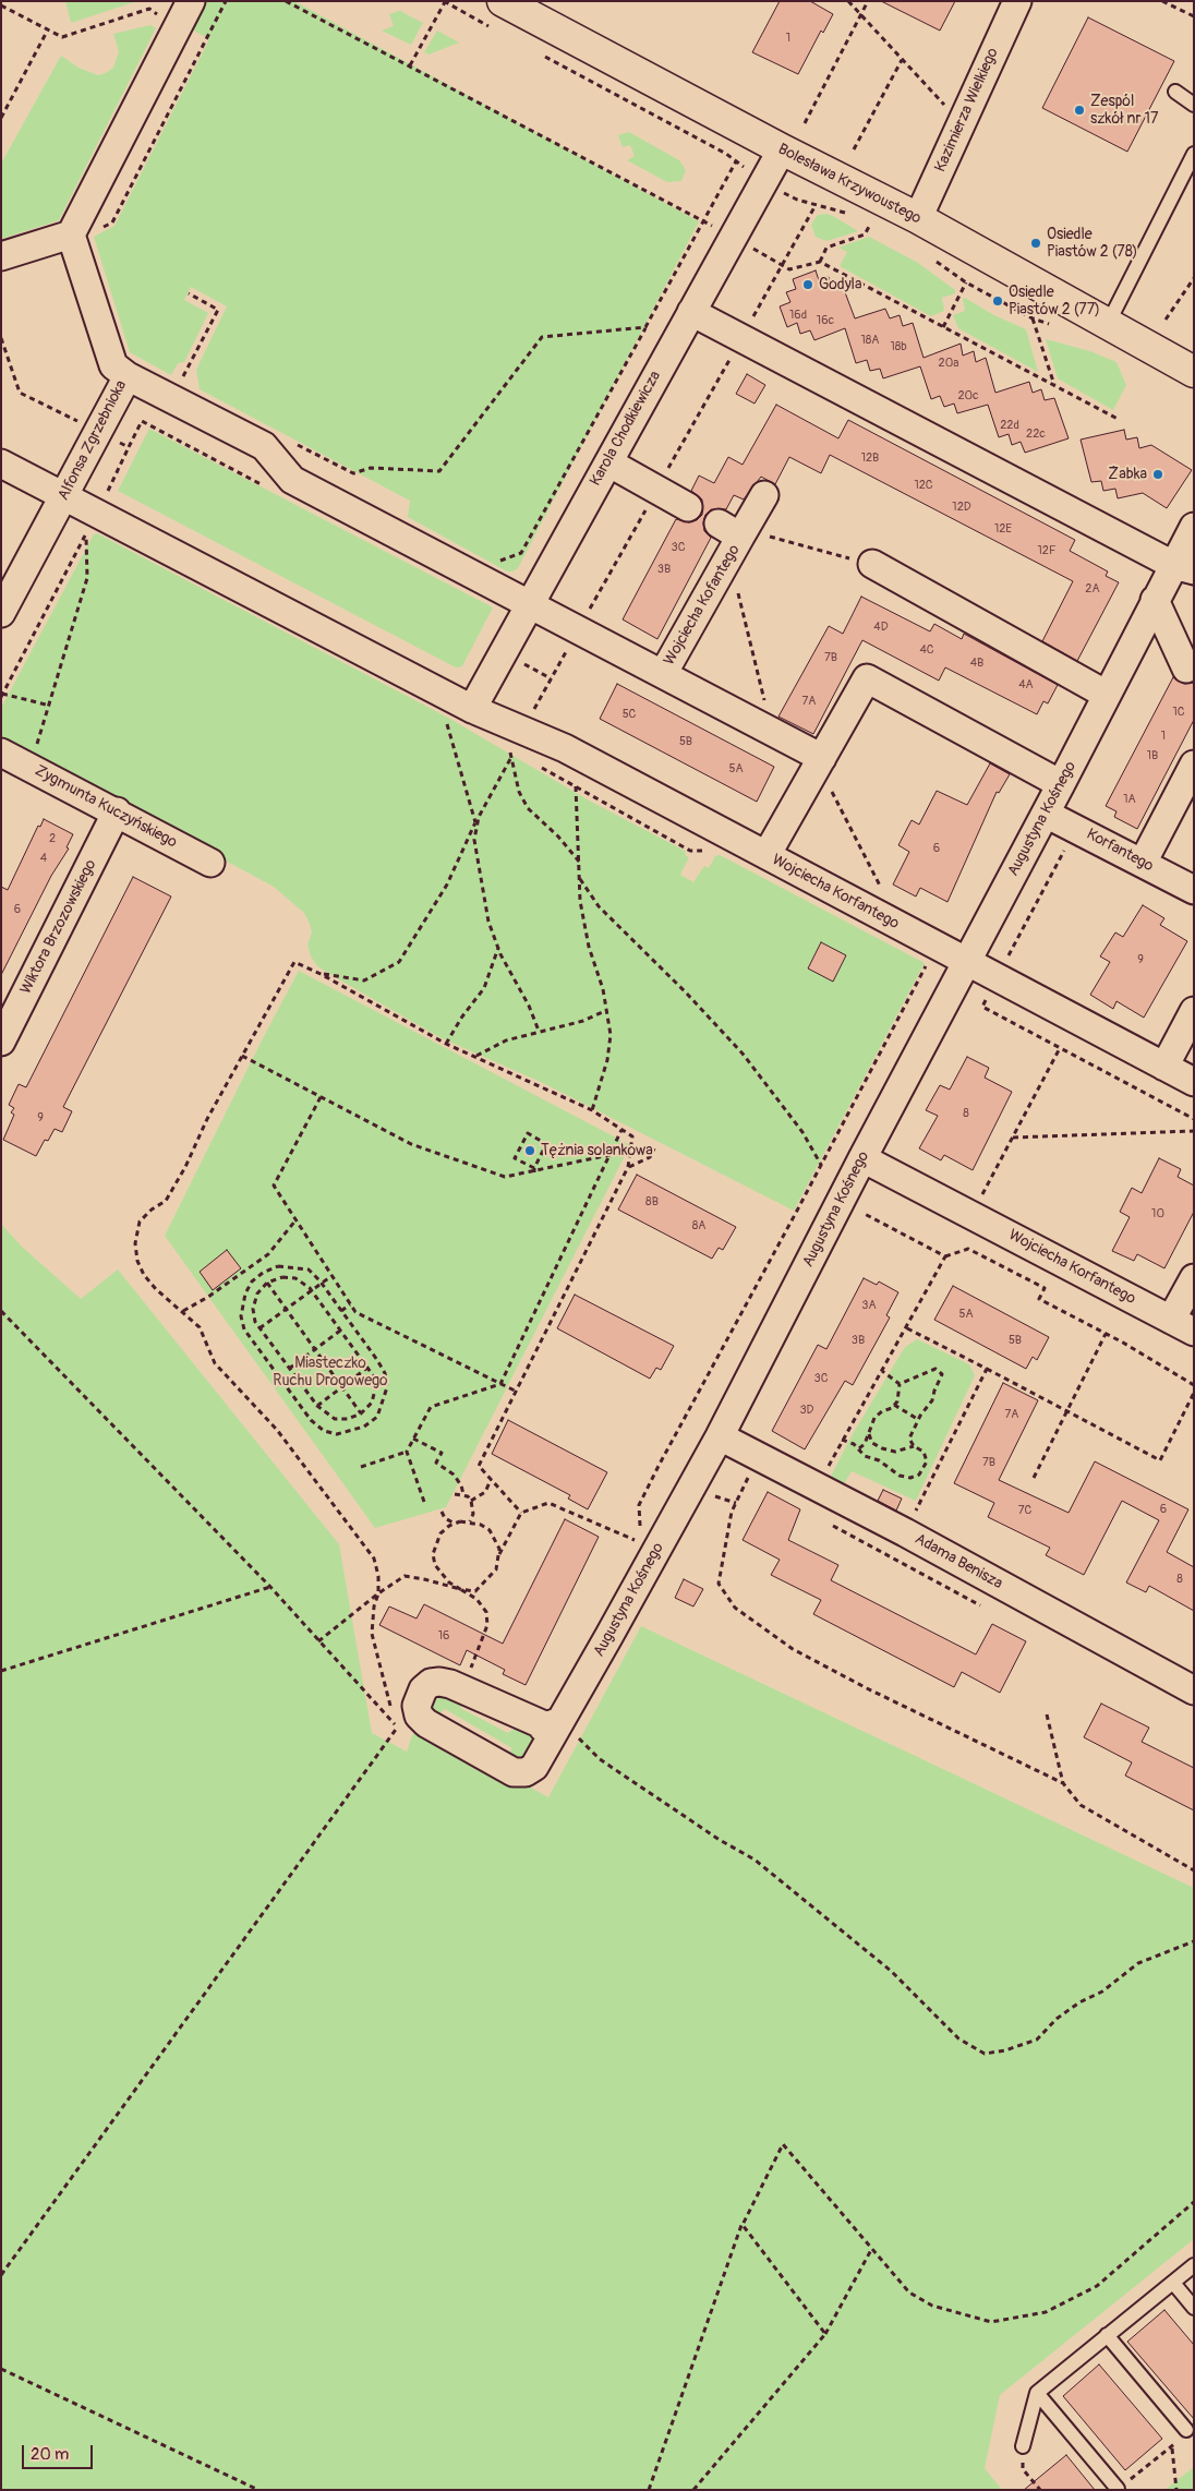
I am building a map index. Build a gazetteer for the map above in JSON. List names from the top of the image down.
{
  "streets": {
    "street": [
      "Kazimierza Wielkiego",
      "Bolesława Krzywoustego",
      "Karola Chodkiewicza",
      "Alfonsa Zgrzebnioka",
      "Wojciecha Kofantego",
      "Zygmunta Kuczyńskiego",
      "Augustyna Kośnego",
      "Korfantego",
      "Wojciecha Korfantego",
      "Wiktora Brzozowskiego",
      "Adama Benisza"
    ]
  },
  "crossings": [
    ["Kazimierza Wielkiego", "Bolesława Krzywoustego"],
    ["Bolesława Krzywoustego", "Karola Chodkiewicza"],
    ["Zygmunta Kuczyńskiego", "Wiktora Brzozowskiego"],
    ["Augustyna Kośnego", "Korfantego"],
    ["Augustyna Kośnego", "Wojciecha Korfantego"],
    ["Augustyna Kośnego", "Adama Benisza"]
  ],
  "parks": ["Miasteczko Ruchu Drogowego"],
  "places": [
    "Zespól szkół nr 17",
    "Osiedle Piastów 2 (78)",
    "Godyla",
    "Osiedle Piastów 2 (77)",
    "Żabka",
    "Tężnia solankowa"
  ],
  "house_numbers": [
    "1",
    "16d",
    "16c",
    "18A",
    "18b",
    "20a",
    "20c",
    "22d",
    "22c",
    "12B",
    "12C",
    "12D",
    "12E",
    "3C",
    "12F",
    "3B",
    "2A",
    "4D",
    "4C",
    "7B",
    "4B",
    "4A",
    "7A",
    "1C",
    "5C",
    "1",
    "5B",
    "1B",
    "5A",
    "1A",
    "2",
    "6",
    "4",
    "6",
    "9",
    "8",
    "9",
    "8B",
    "10",
    "8A",
    "3A",
    "5A",
    "3B",
    "5B",
    "3C",
    "3D",
    "7A",
    "7B",
    "6",
    "7C",
    "8",
    "16"
  ],
  "scale_bar": "20 m"
}
